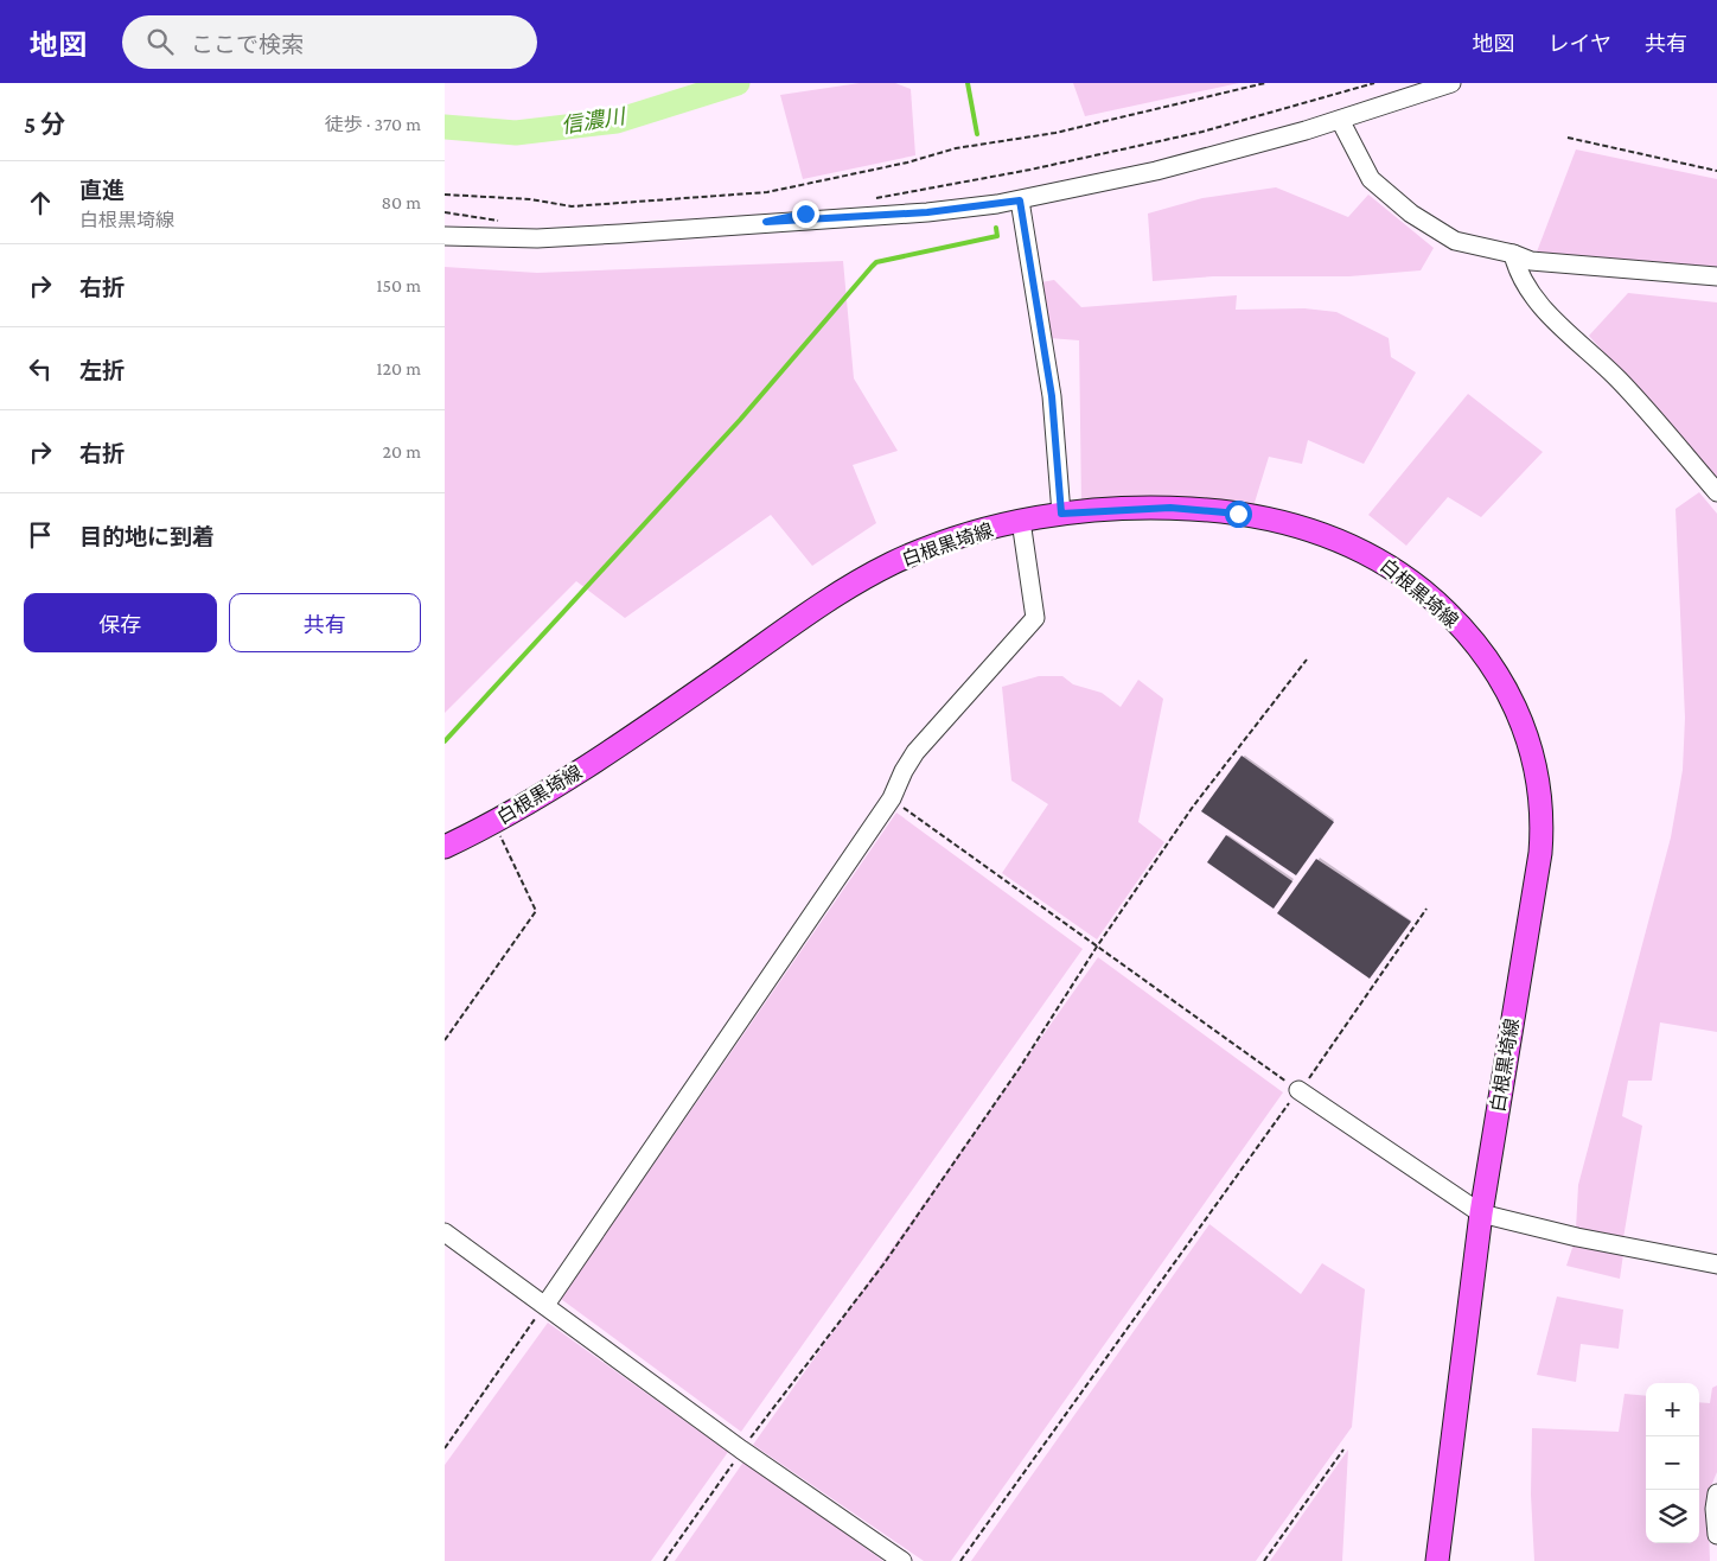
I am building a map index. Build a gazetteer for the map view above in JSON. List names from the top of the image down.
{
  "streets": {
    "main road": ["白根黒埼線"]
  },
  "water": ["信濃川"],
  "page": {
    "header": "地図",
    "search": "ここで検索",
    "nav": ["地図", "レイヤ", "共有"],
    "heading": ["5 分", "徒歩 · 370 m"],
    "list": [
      ["直進", "白根黒埼線", "80 m"],
      ["右折", "150 m"],
      ["左折", "120 m"],
      ["右折", "20 m"],
      "目的地に到着"
    ],
    "buttons": ["保存", "共有"],
    "map_buttons": ["+", "−"]
  }
}
